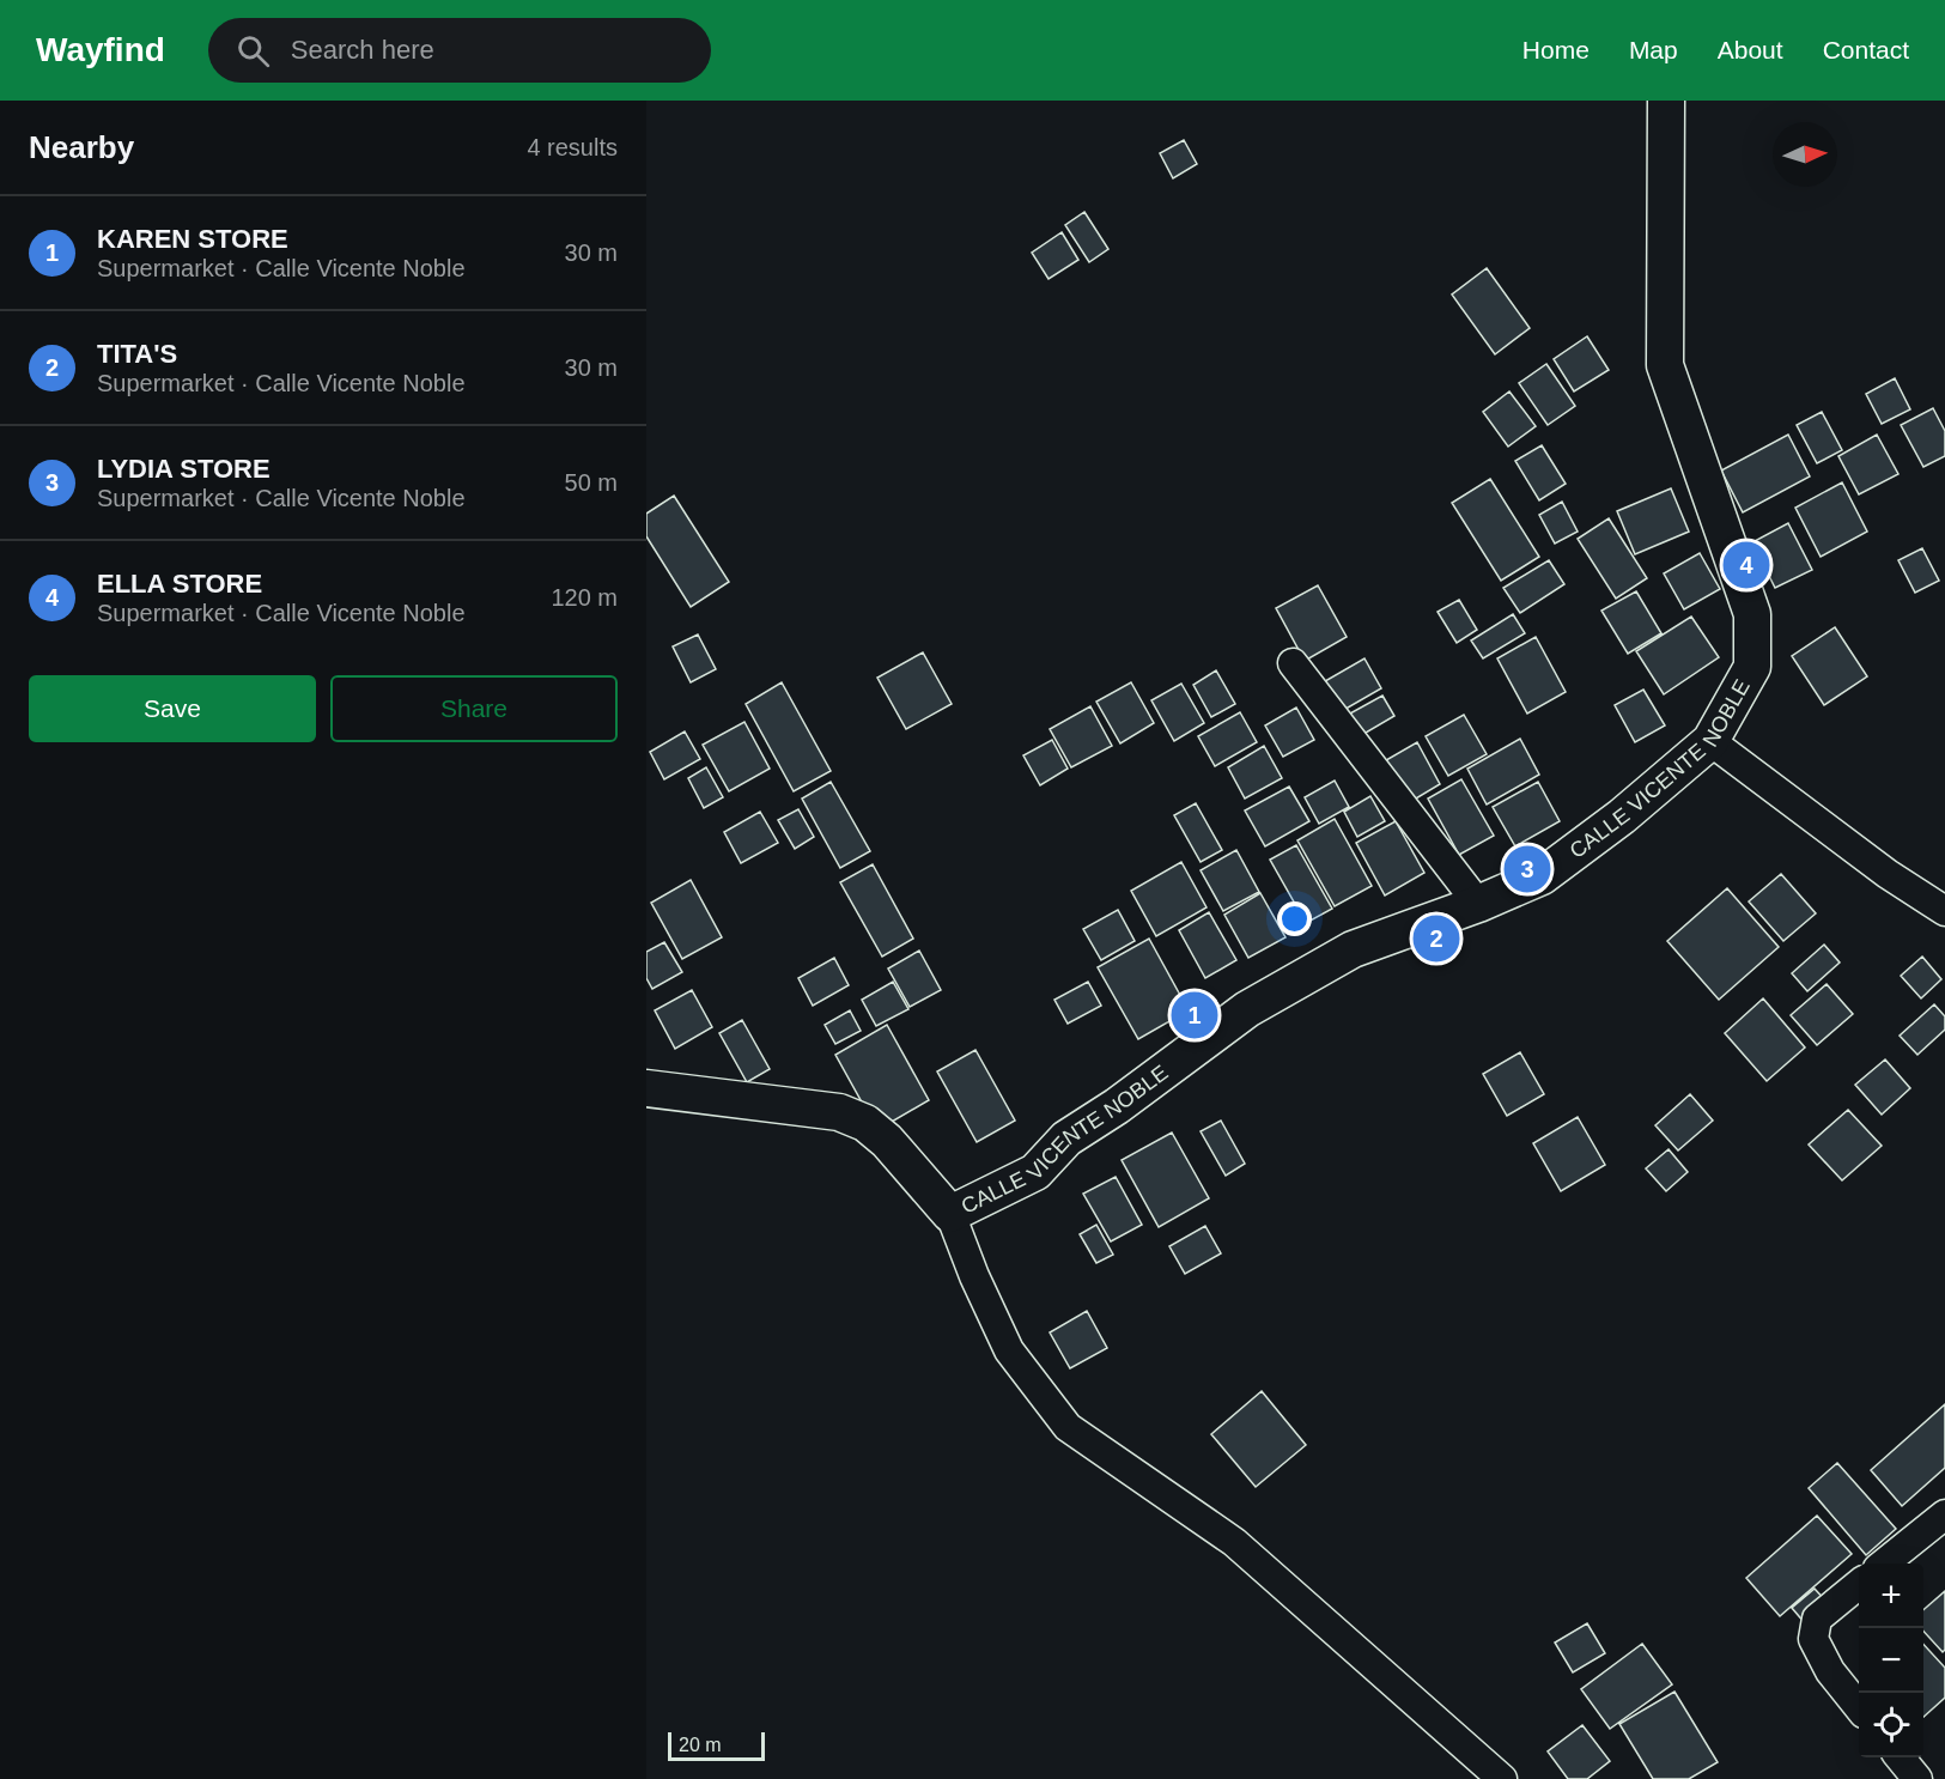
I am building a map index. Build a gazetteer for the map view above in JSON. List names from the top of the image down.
{
  "streets": {
    "street": ["CALLE VICENTE NOBLE"]
  },
  "scale_bar": "20 m",
  "north": "right",
  "page": {
    "header": "Wayfind",
    "search": "Search here",
    "nav": [
      "Home",
      "Map",
      "About",
      "Contact"
    ],
    "heading": ["Nearby", "4 results"],
    "list": [
      {
        "mark": "1",
        "name": "KAREN STORE",
        "note": "Supermarket · Calle Vicente Noble",
        "value": "30 m"
      },
      {
        "mark": "2",
        "name": "TITA'S",
        "note": "Supermarket · Calle Vicente Noble",
        "value": "30 m"
      },
      {
        "mark": "3",
        "name": "LYDIA STORE",
        "note": "Supermarket · Calle Vicente Noble",
        "value": "50 m"
      },
      {
        "mark": "4",
        "name": "ELLA STORE",
        "note": "Supermarket · Calle Vicente Noble",
        "value": "120 m"
      }
    ],
    "pins": [
      "4",
      "3",
      "2",
      "1"
    ],
    "buttons": ["Save", "Share"],
    "map_buttons": ["+", "−"],
    "scale": "20 m"
  }
}
